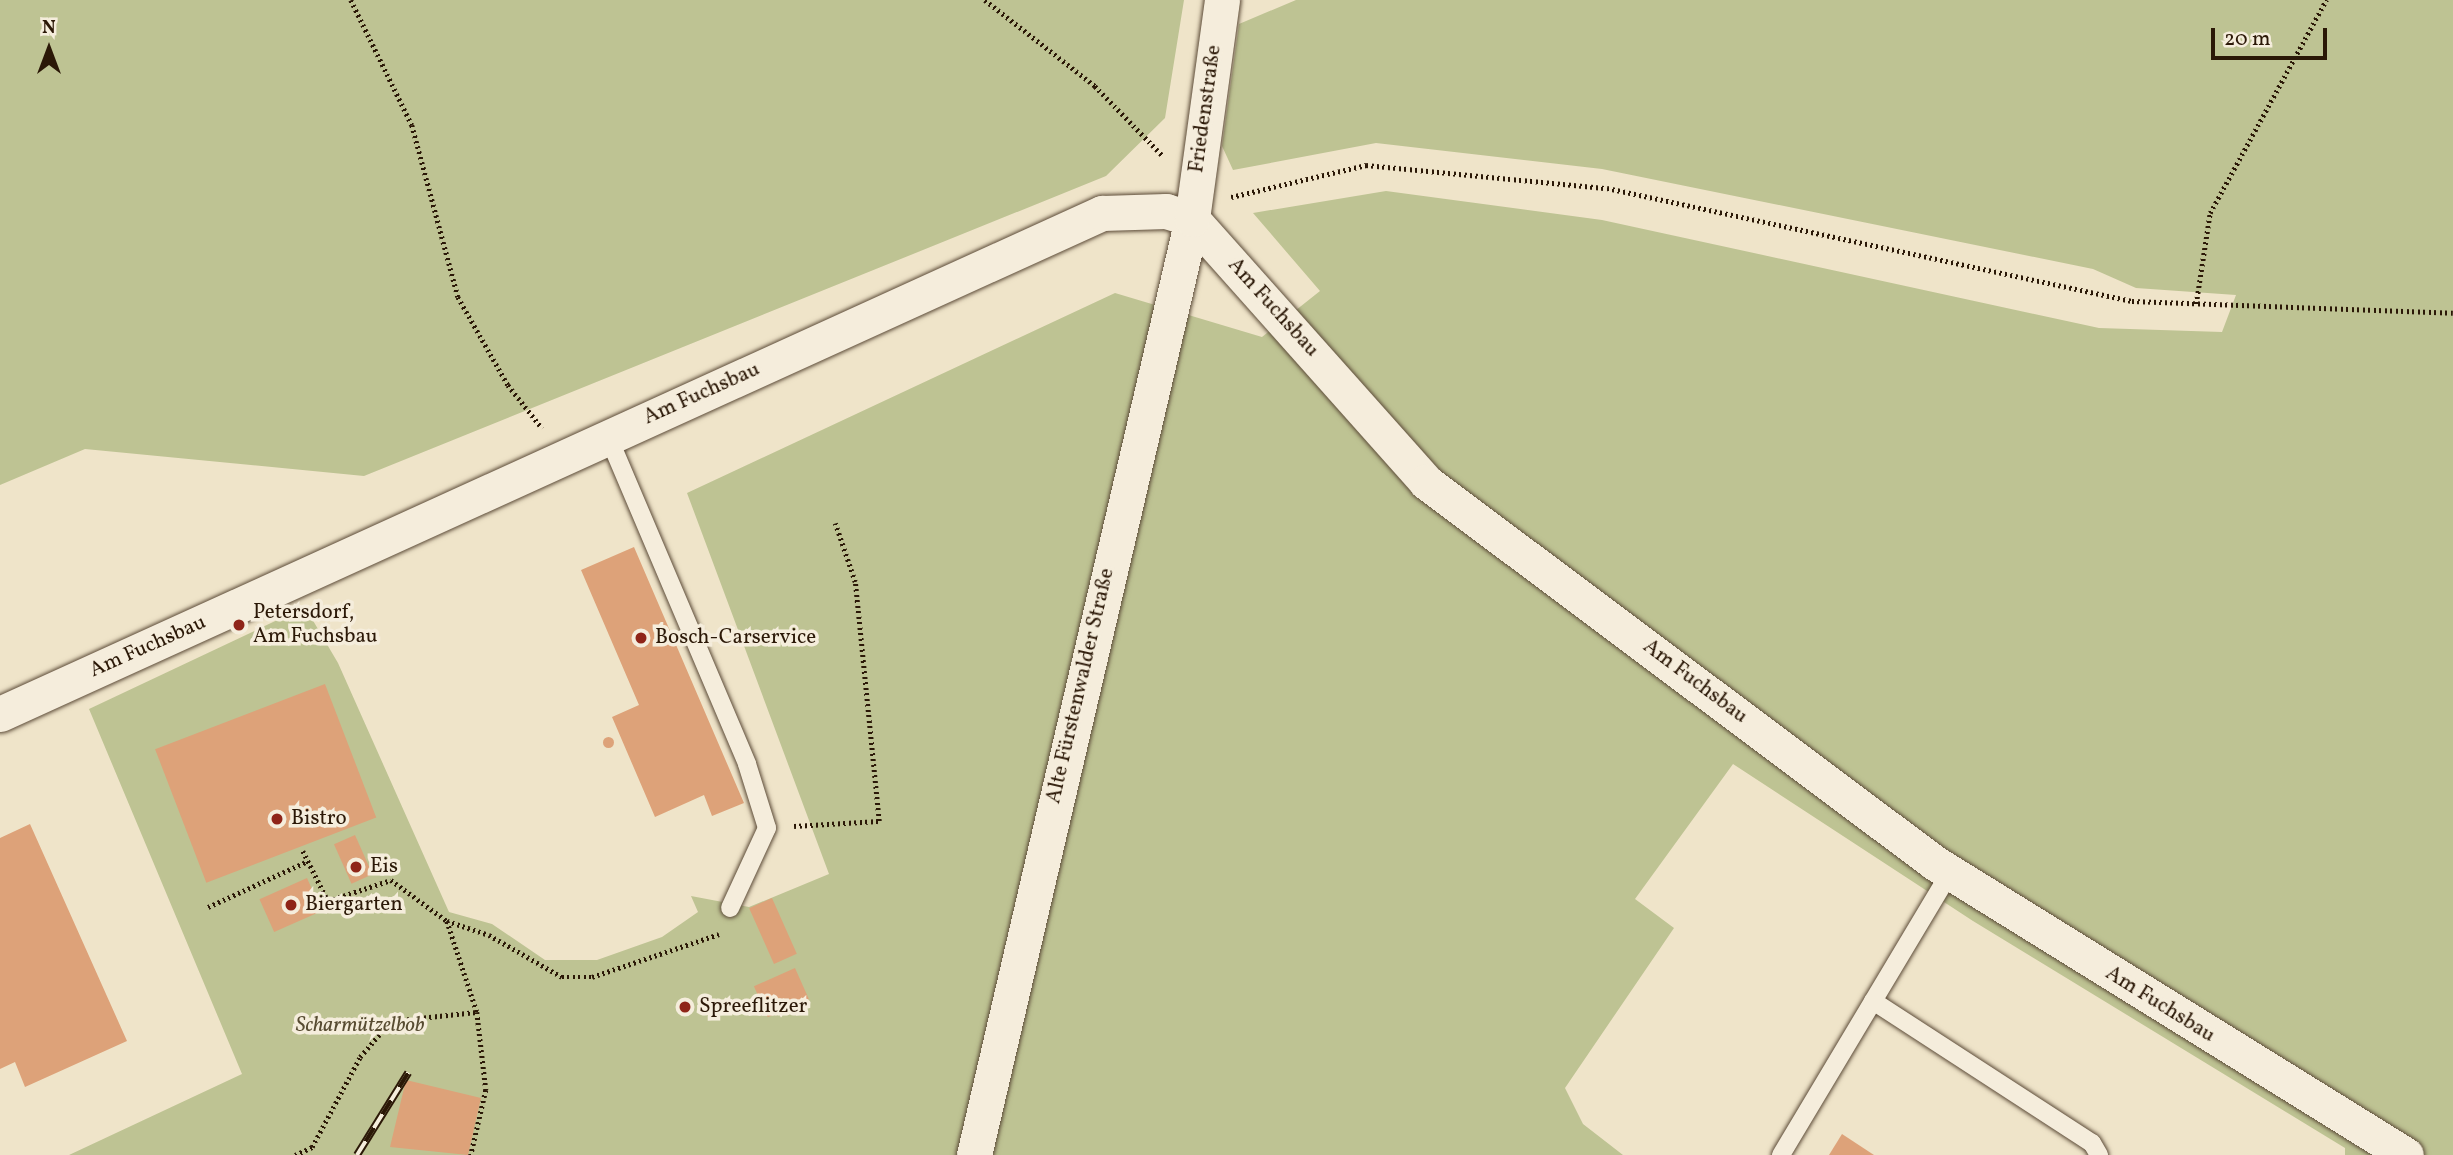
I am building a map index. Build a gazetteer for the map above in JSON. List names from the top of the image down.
{
  "streets": {
    "street": ["Friedenstraße", "Am Fuchsbau", "Alte Fürstenwalder Straße"]
  },
  "crossings": [
    ["Friedenstraße", "Am Fuchsbau"],
    ["Friedenstraße", "Alte Fürstenwalder Straße"],
    ["Am Fuchsbau", "Alte Fürstenwalder Straße"]
  ],
  "parks": ["Scharmützelbob"],
  "places": [
    "Petersdorf, Am Fuchsbau",
    "Bosch-Carservice",
    "Bistro",
    "Eis",
    "Biergarten",
    "Spreeflitzer"
  ],
  "scale_bar": "20 m",
  "north": "top"
}
